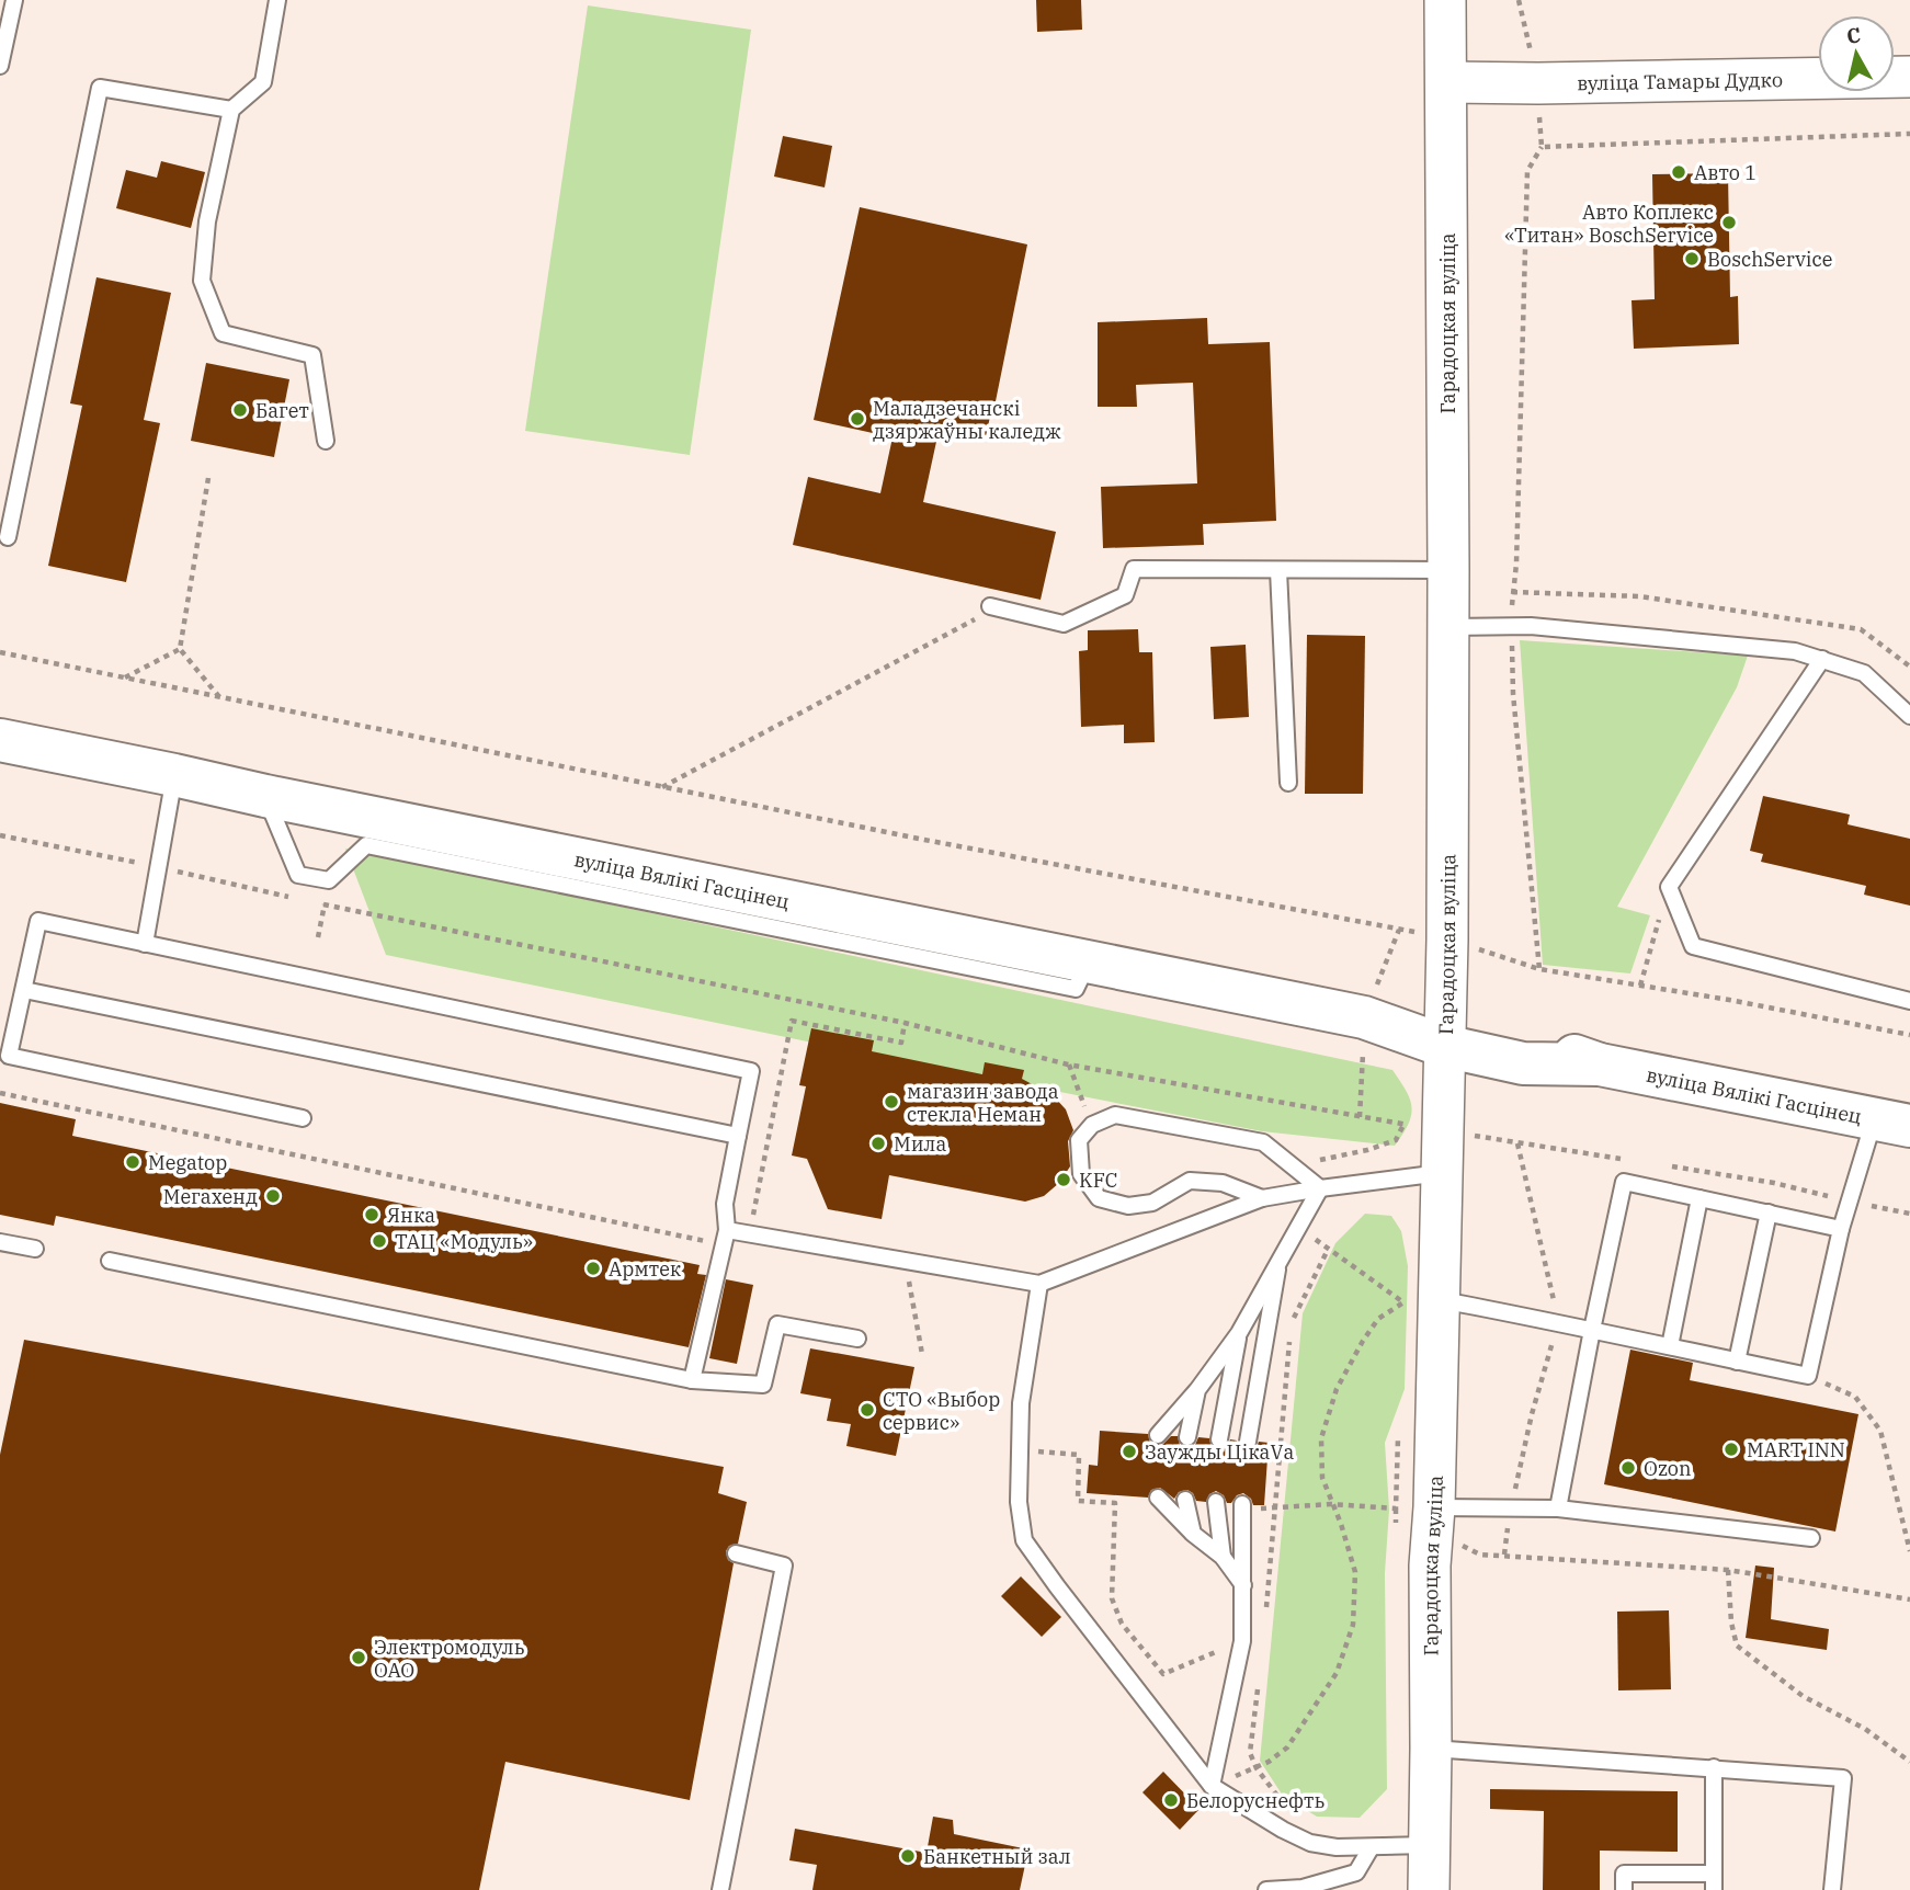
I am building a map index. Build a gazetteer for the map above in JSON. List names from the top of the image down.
{
  "streets": {
    "main road": ["вуліца Вялікі Гасцінец"],
    "street": ["вуліца Тамары Дудко", "Гарадоцкая вуліца"]
  },
  "crossings": [
    ["вуліца Тамары Дудко", "Гарадоцкая вуліца"],
    ["Гарадоцкая вуліца", "вуліца Вялікі Гасцінец"]
  ],
  "places": [
    "Авто 1",
    "Авто Коплекс «Титан» BoschService",
    "BoschService",
    "Багет",
    "Маладзечанскі дзяржаўны каледж",
    "магазин завода стекла Неман",
    "Мила",
    "Megatop",
    "KFC",
    "Мегахенд",
    "Янка",
    "ТАЦ «Модуль»",
    "Армтек",
    "СТО «Выбор сервис»",
    "MART INN",
    "Заужды ЦікаVа",
    "Ozon",
    "Электромодуль ОАО",
    "Белоруснефть",
    "Банкетный зал"
  ],
  "north": "top"
}
